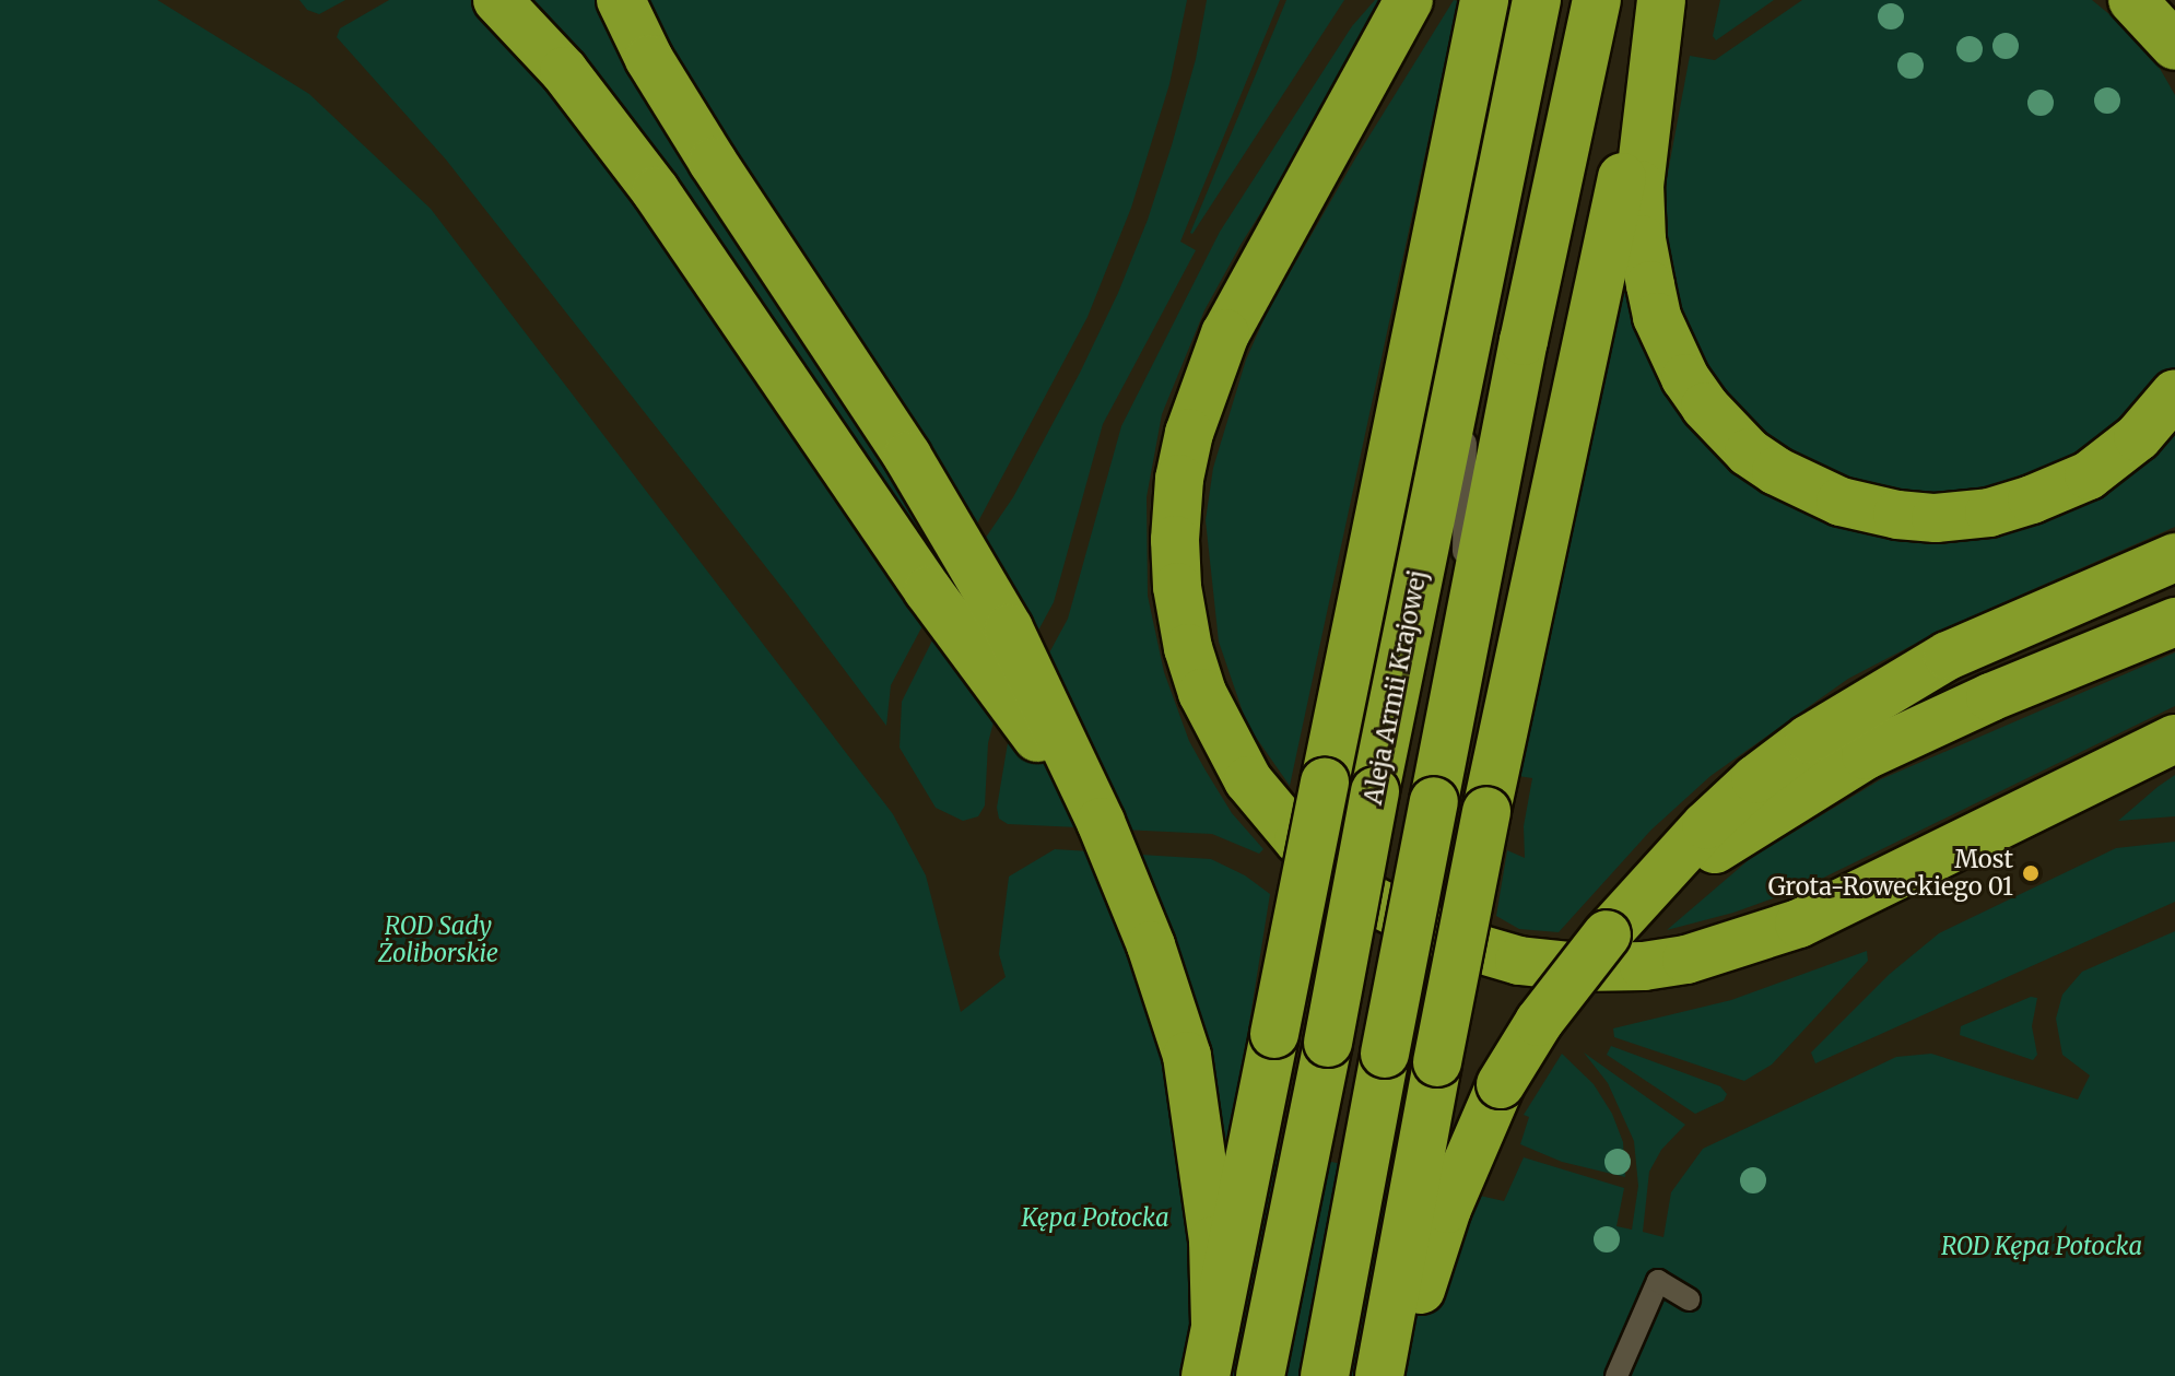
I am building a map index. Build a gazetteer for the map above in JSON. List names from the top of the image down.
{
  "streets": {
    "highway": ["Aleja Armii Krajowej"]
  },
  "parks": ["ROD Sady Żoliborskie", "Kępa Potocka", "ROD Kępa Potocka"],
  "places": ["Most Grota-Roweckiego 01"]
}
